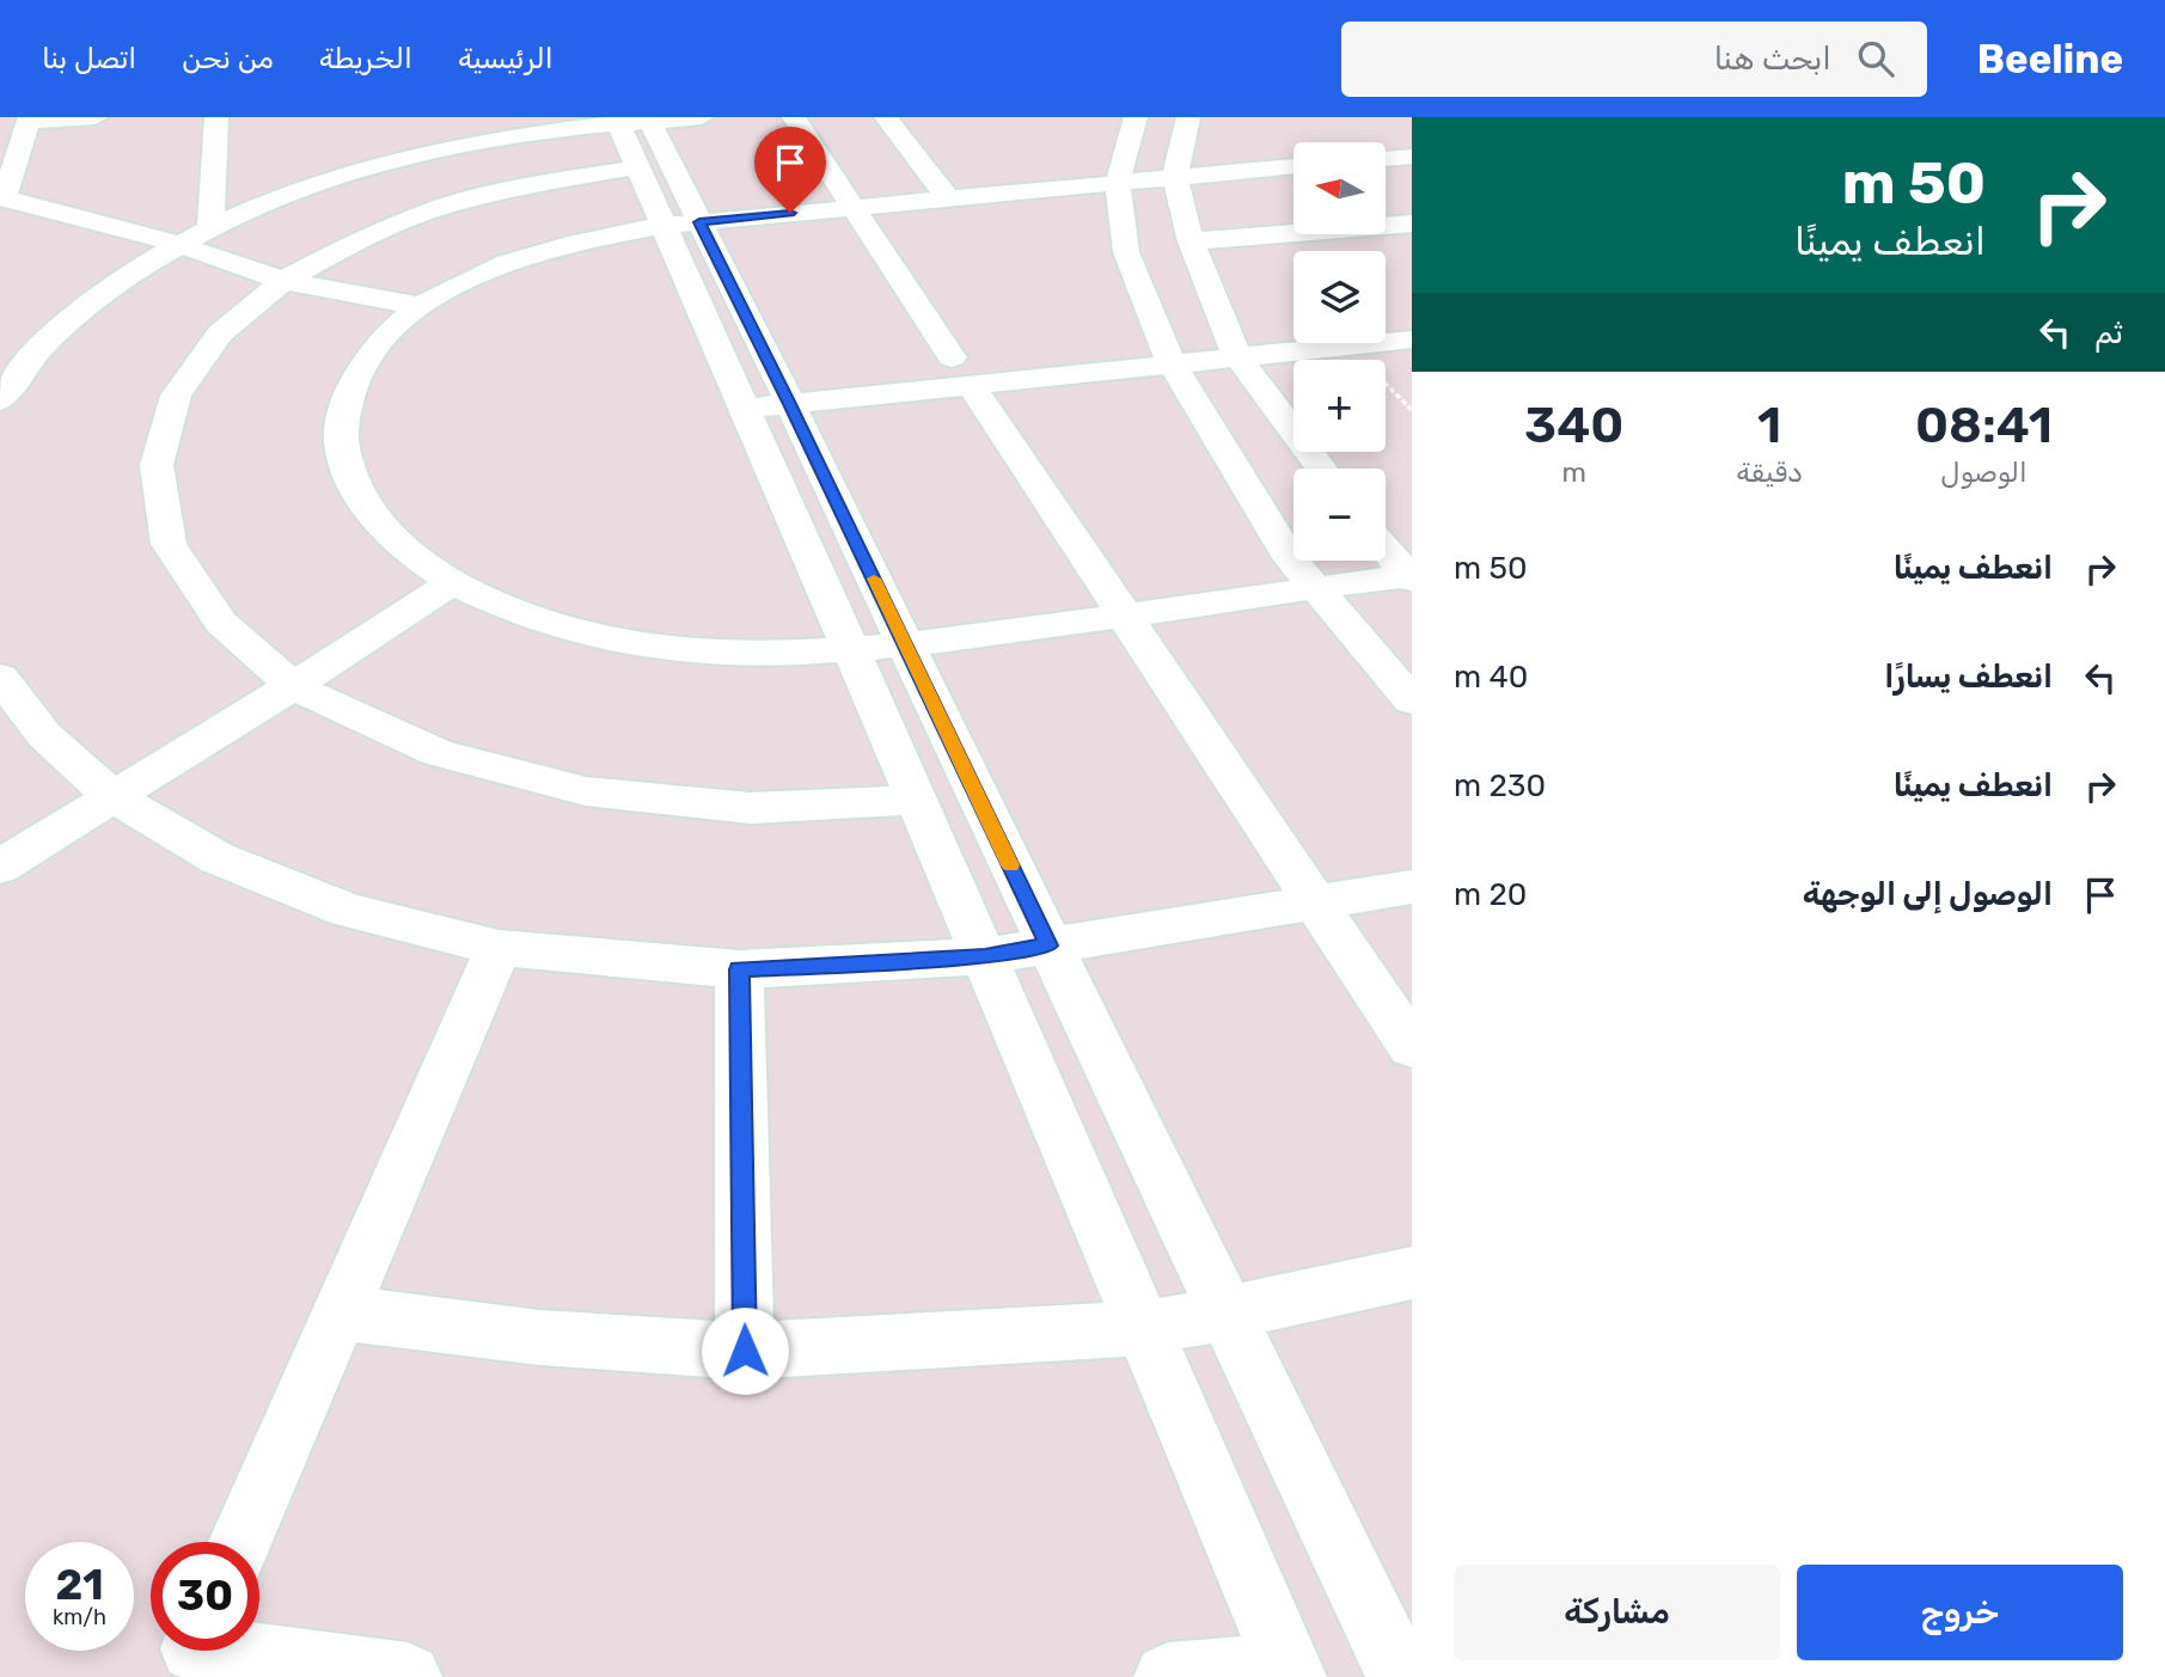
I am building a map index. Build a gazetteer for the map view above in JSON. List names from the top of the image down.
{
  "north": "left",
  "page": {
    "header": "Beeline",
    "search": "ابحث هنا",
    "nav": [
      "الرئيسية",
      "الخريطة",
      "من نحن",
      "اتصل بنا"
    ],
    "turn": ["50 m", "انعطف يمينًا"],
    "map_buttons": ["+", "−"],
    "then": "ثم",
    "eta": [
      "08:41",
      "الوصول",
      "1",
      "دقيقة",
      "340",
      "m"
    ],
    "list": [
      {
        "name": "انعطف يمينًا",
        "value": "50 m"
      },
      {
        "name": "انعطف يسارًا",
        "value": "40 m"
      },
      {
        "name": "انعطف يمينًا",
        "value": "230 m"
      },
      {
        "name": "الوصول إلى الوجهة",
        "value": "20 m"
      }
    ],
    "speed": "21 km/h",
    "limit": "30",
    "buttons": ["خروج", "مشاركة"]
  }
}
